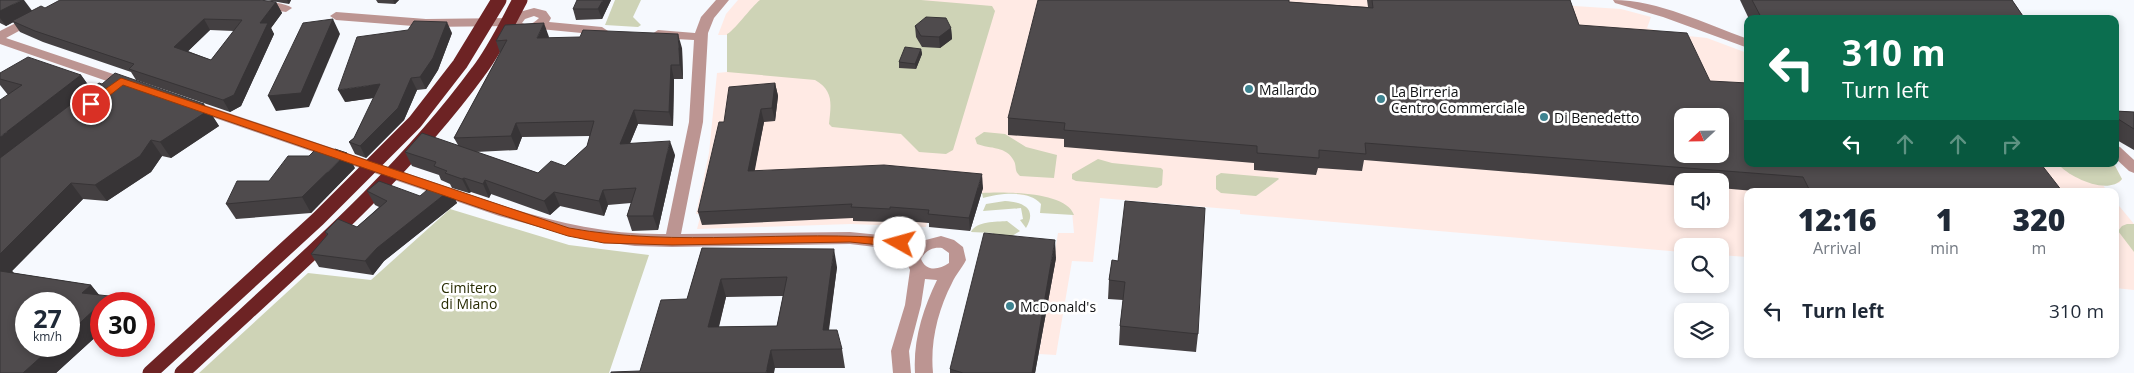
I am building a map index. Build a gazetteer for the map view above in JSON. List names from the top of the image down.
{
  "parks": ["Cimitero di Miano"],
  "places": [
    "Mallardo",
    "La Birreria Centro Commerciale",
    "Di Benedetto",
    "McDonald's"
  ],
  "north": "left",
  "page": {
    "turn": ["310 m", "Turn left"],
    "eta": [
      "12:16",
      "Arrival",
      "1",
      "min",
      "320",
      "m"
    ],
    "list": [
      {
        "name": "Turn left",
        "value": "310 m"
      }
    ],
    "speed": "27 km/h",
    "limit": "30"
  }
}
